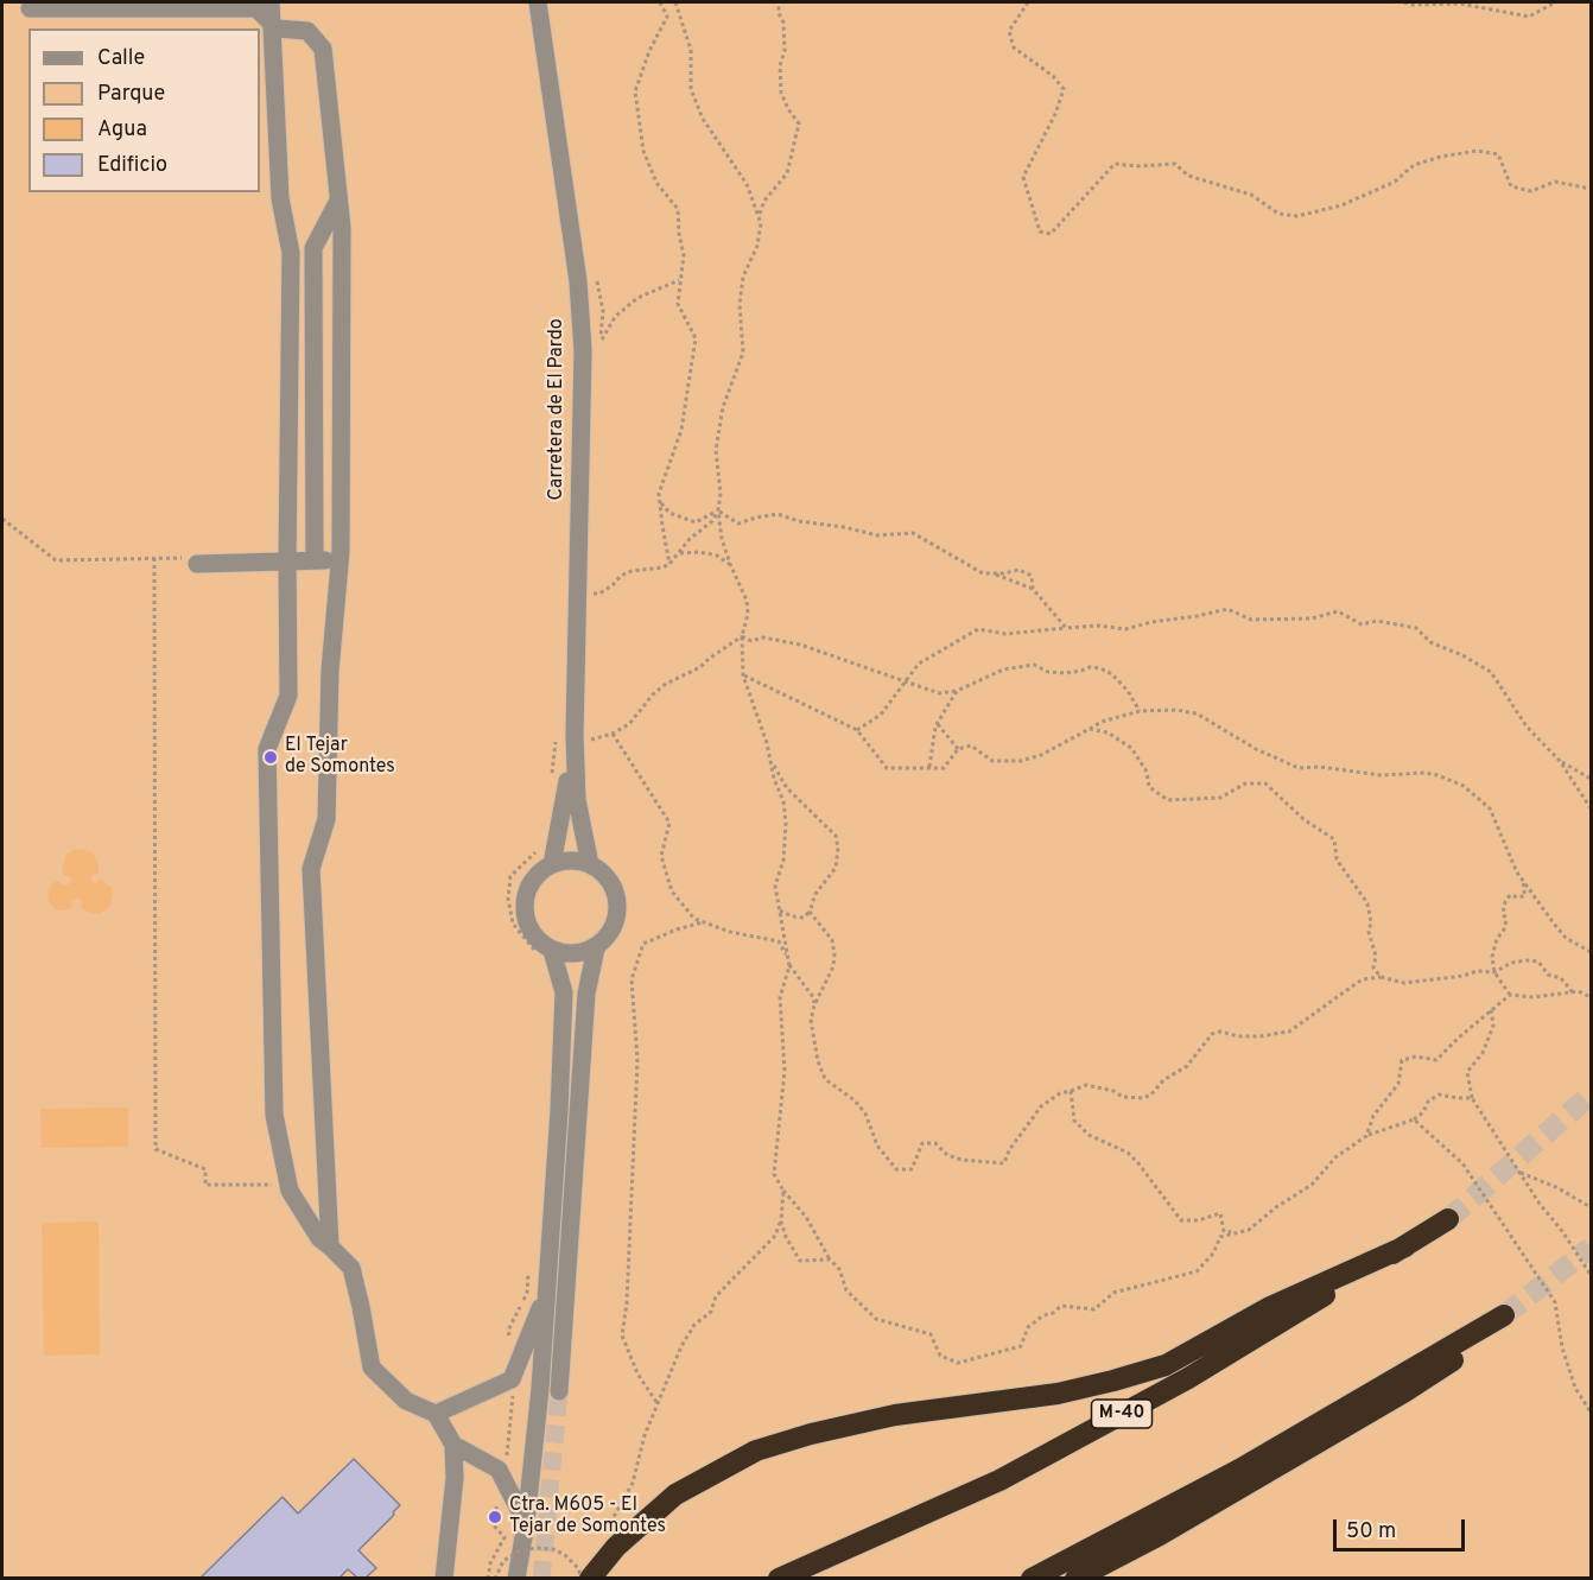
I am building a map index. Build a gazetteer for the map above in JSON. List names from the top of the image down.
{
  "streets": {
    "highway": ["M-40"],
    "street": ["Carretera de El Pardo"]
  },
  "places": ["El Tejar de Somontes", "Ctra. M605 - El Tejar de Somontes"],
  "legend": [
    "Calle",
    "Parque",
    "Agua",
    "Edificio"
  ],
  "scale_bar": "50 m"
}
